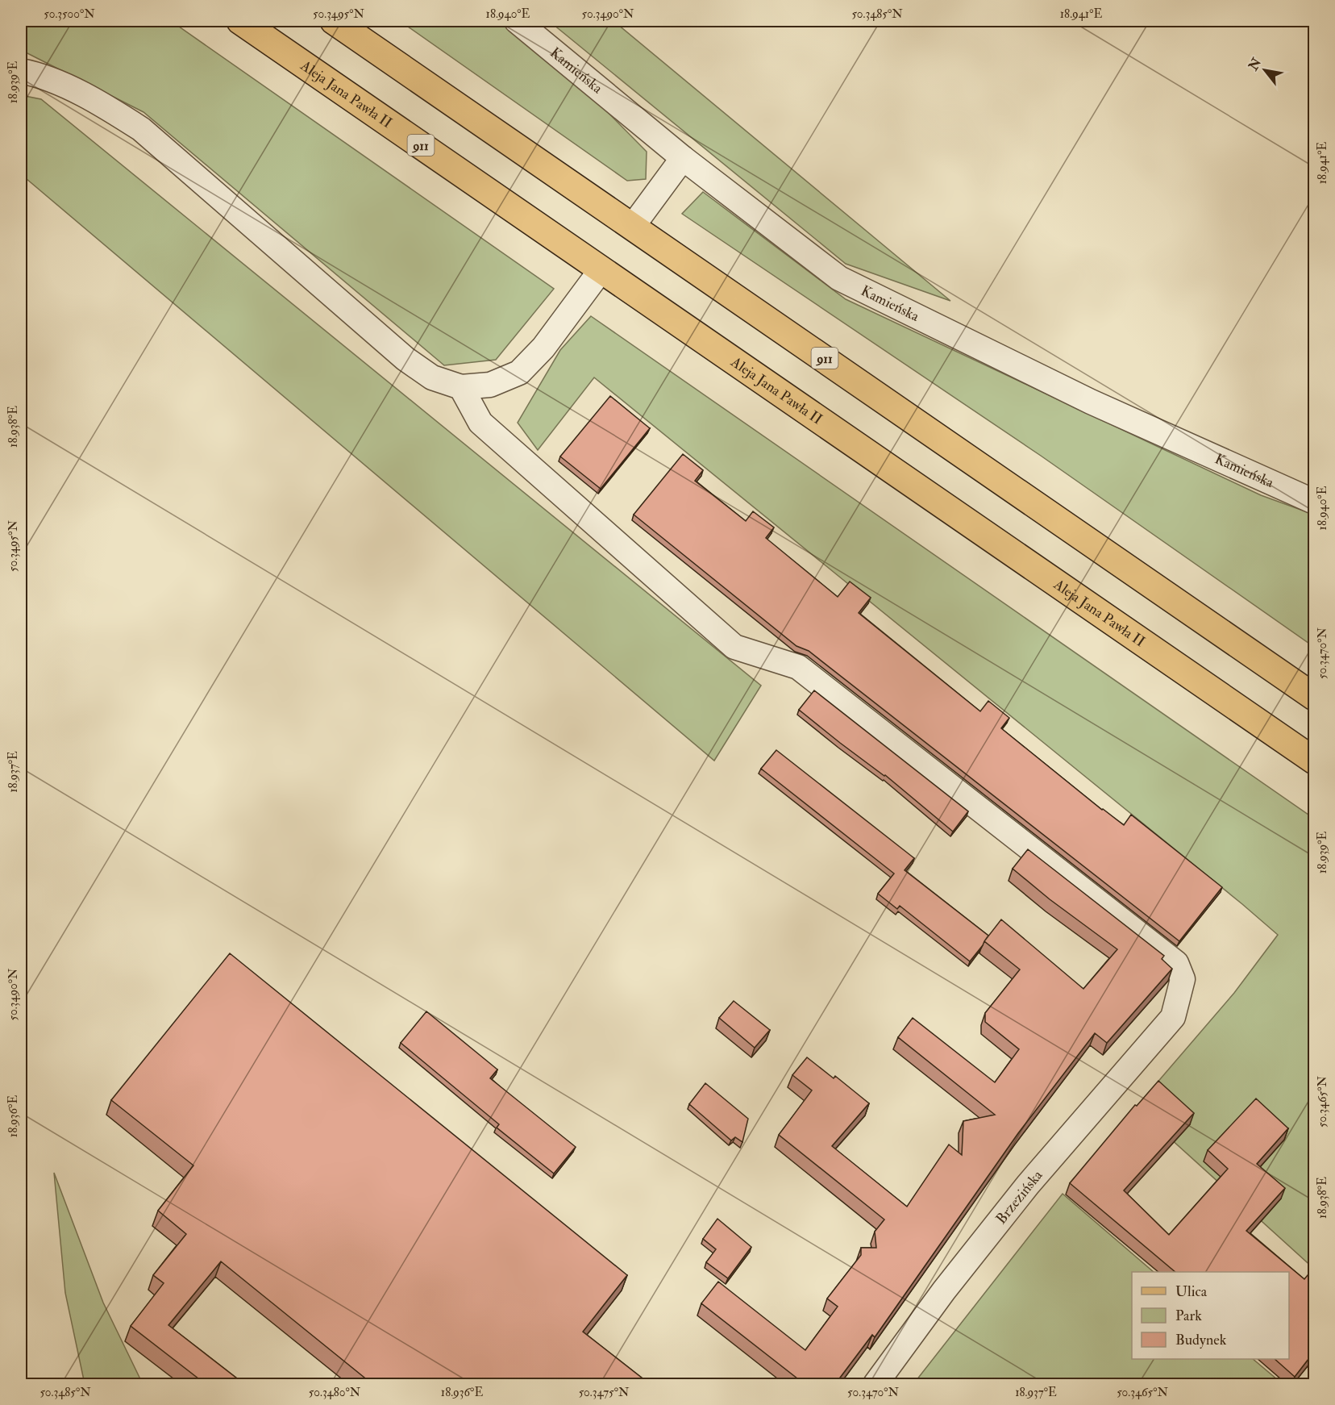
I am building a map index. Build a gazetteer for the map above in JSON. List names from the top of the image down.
{
  "streets": {
    "main road": ["Aleja Jana Pawła II", "911"],
    "street": ["Kamieńska", "Brzezińska"]
  },
  "legend": ["Ulica", "Park", "Budynek"],
  "north": "top left",
  "coordinates": [
    "50.3500°N",
    "50.3495°N",
    "18.940°E",
    "50.3490°N",
    "50.3485°N",
    "18.941°E",
    "18.939°E",
    "18.938°E",
    "50.3470°N",
    "18.937°E",
    "50.3465°N",
    "18.936°E",
    "50.3480°N",
    "50.3475°N"
  ]
}
